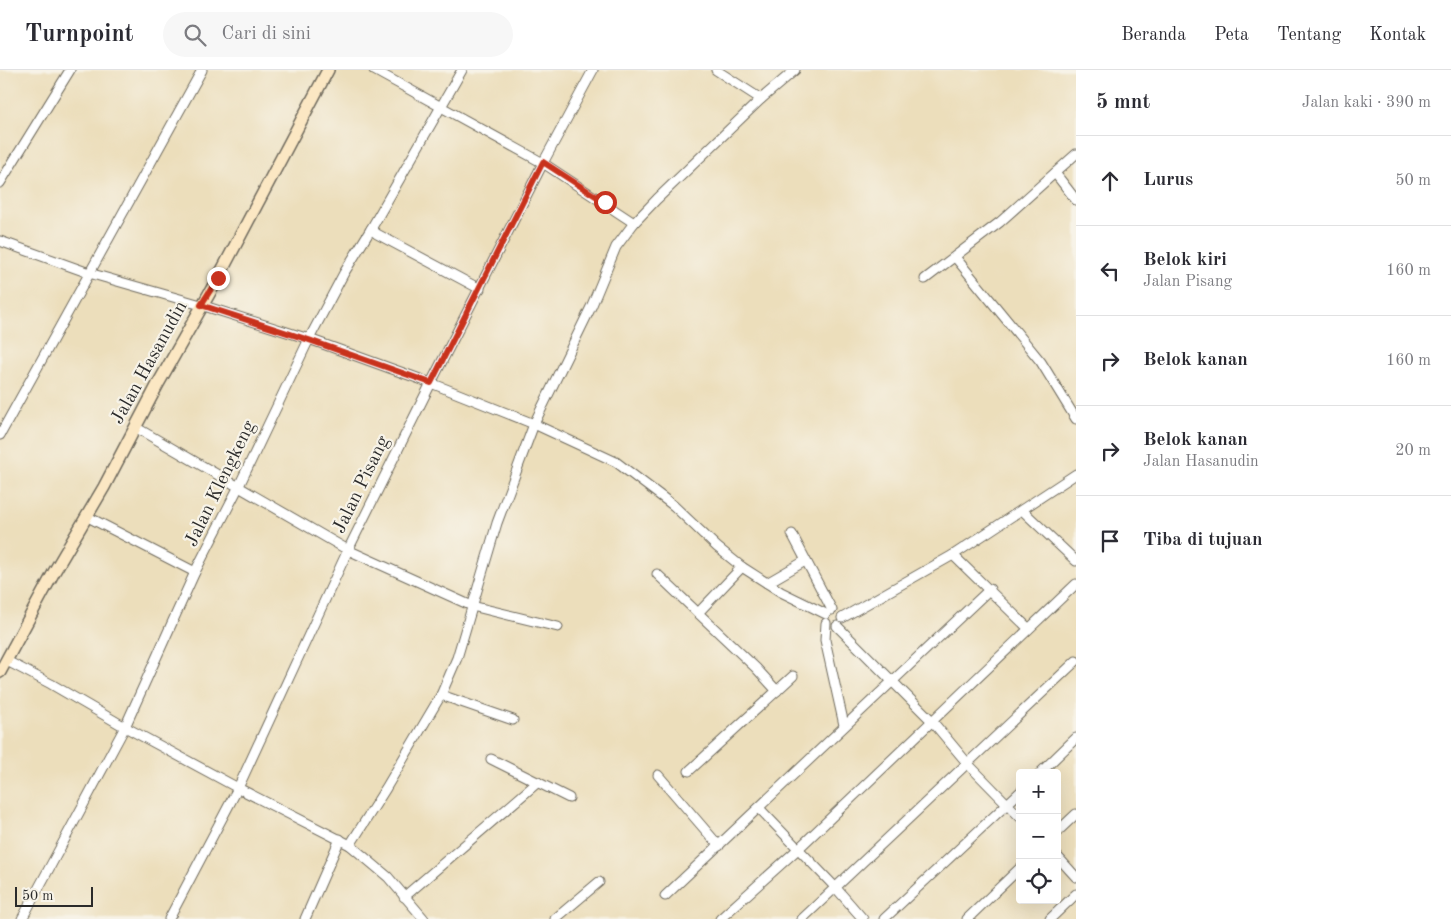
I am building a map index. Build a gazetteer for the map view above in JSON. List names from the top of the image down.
{
  "streets": {
    "main road": ["Jalan Hasanudin"],
    "street": ["Jalan Klengkeng", "Jalan Pisang"]
  },
  "scale_bar": "50 m",
  "page": {
    "header": "Turnpoint",
    "search": "Cari di sini",
    "nav": [
      "Beranda",
      "Peta",
      "Tentang",
      "Kontak"
    ],
    "heading": ["5 mnt", "Jalan kaki · 390 m"],
    "list": [
      ["Lurus", "50 m"],
      ["Belok kiri", "Jalan Pisang", "160 m"],
      ["Belok kanan", "160 m"],
      ["Belok kanan", "Jalan Hasanudin", "20 m"],
      "Tiba di tujuan"
    ],
    "map_buttons": ["+", "−"],
    "scale": "50 m"
  }
}
